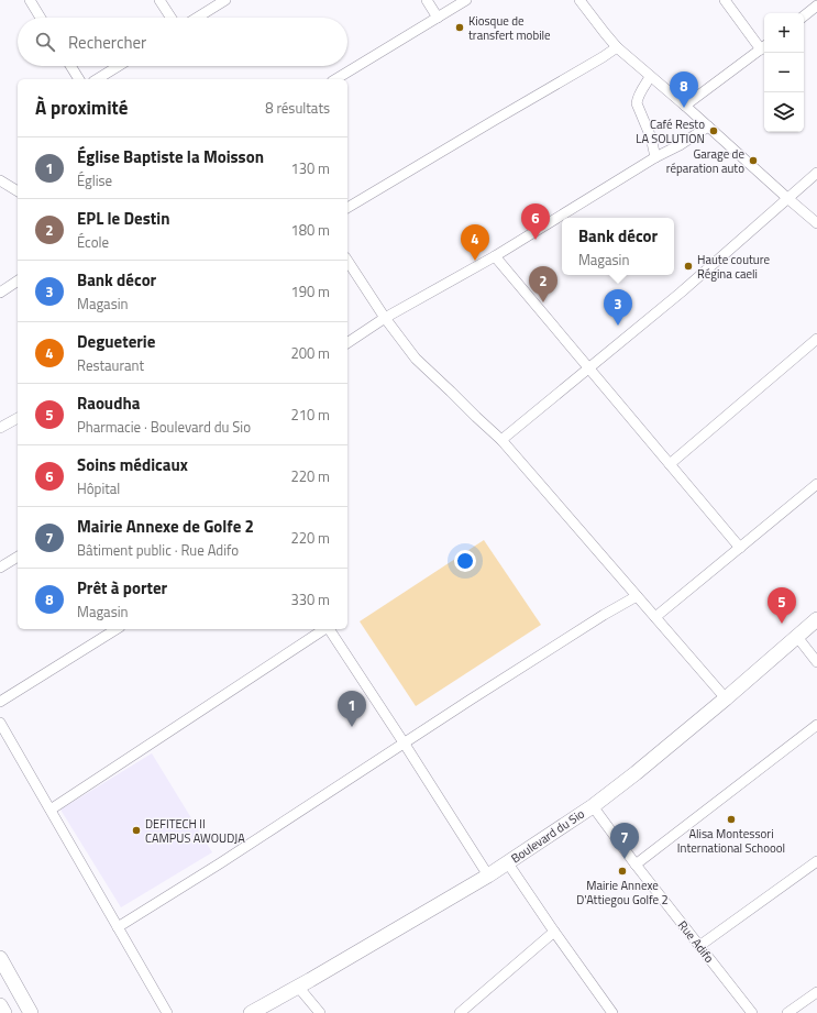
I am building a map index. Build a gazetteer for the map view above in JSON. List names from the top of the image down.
{
  "streets": {
    "street": ["Boulevard du Sio", "Rue Adifo"]
  },
  "crossings": [
    ["Boulevard du Sio", "Rue Adifo"]
  ],
  "places": [
    "Kiosque de transfert mobile",
    "Café Resto LA SOLUTION",
    "Garage de réparation auto",
    "Haute couture Régina caeli",
    "Alisa Montessori International Schoool",
    "DEFITECH II CAMPUS AWOUDJA",
    "Mairie Annexe D'Attiegou Golfe 2"
  ],
  "page": {
    "map_buttons": ["+", "−"],
    "search": "Rechercher",
    "pins": [
      "8",
      "6",
      "4",
      "2",
      "3",
      "5",
      "1",
      "7"
    ],
    "heading": ["À proximité", "8 résultats"],
    "list": [
      {
        "mark": "1",
        "name": "Église Baptiste la Moisson",
        "note": "Église",
        "value": "130 m"
      },
      {
        "mark": "2",
        "name": "EPL le Destin",
        "note": "École",
        "value": "180 m"
      },
      {
        "mark": "3",
        "name": "Bank décor",
        "note": "Magasin",
        "value": "190 m"
      },
      {
        "mark": "4",
        "name": "Degueterie",
        "note": "Restaurant",
        "value": "200 m"
      },
      {
        "mark": "5",
        "name": "Raoudha",
        "note": "Pharmacie · Boulevard du Sio",
        "value": "210 m"
      },
      {
        "mark": "6",
        "name": "Soins médicaux",
        "note": "Hôpital",
        "value": "220 m"
      },
      {
        "mark": "7",
        "name": "Mairie Annexe de Golfe 2",
        "note": "Bâtiment public · Rue Adifo",
        "value": "220 m"
      },
      {
        "mark": "8",
        "name": "Prêt à porter",
        "note": "Magasin",
        "value": "330 m"
      }
    ],
    "popup": ["Bank décor", "Magasin"]
  }
}
